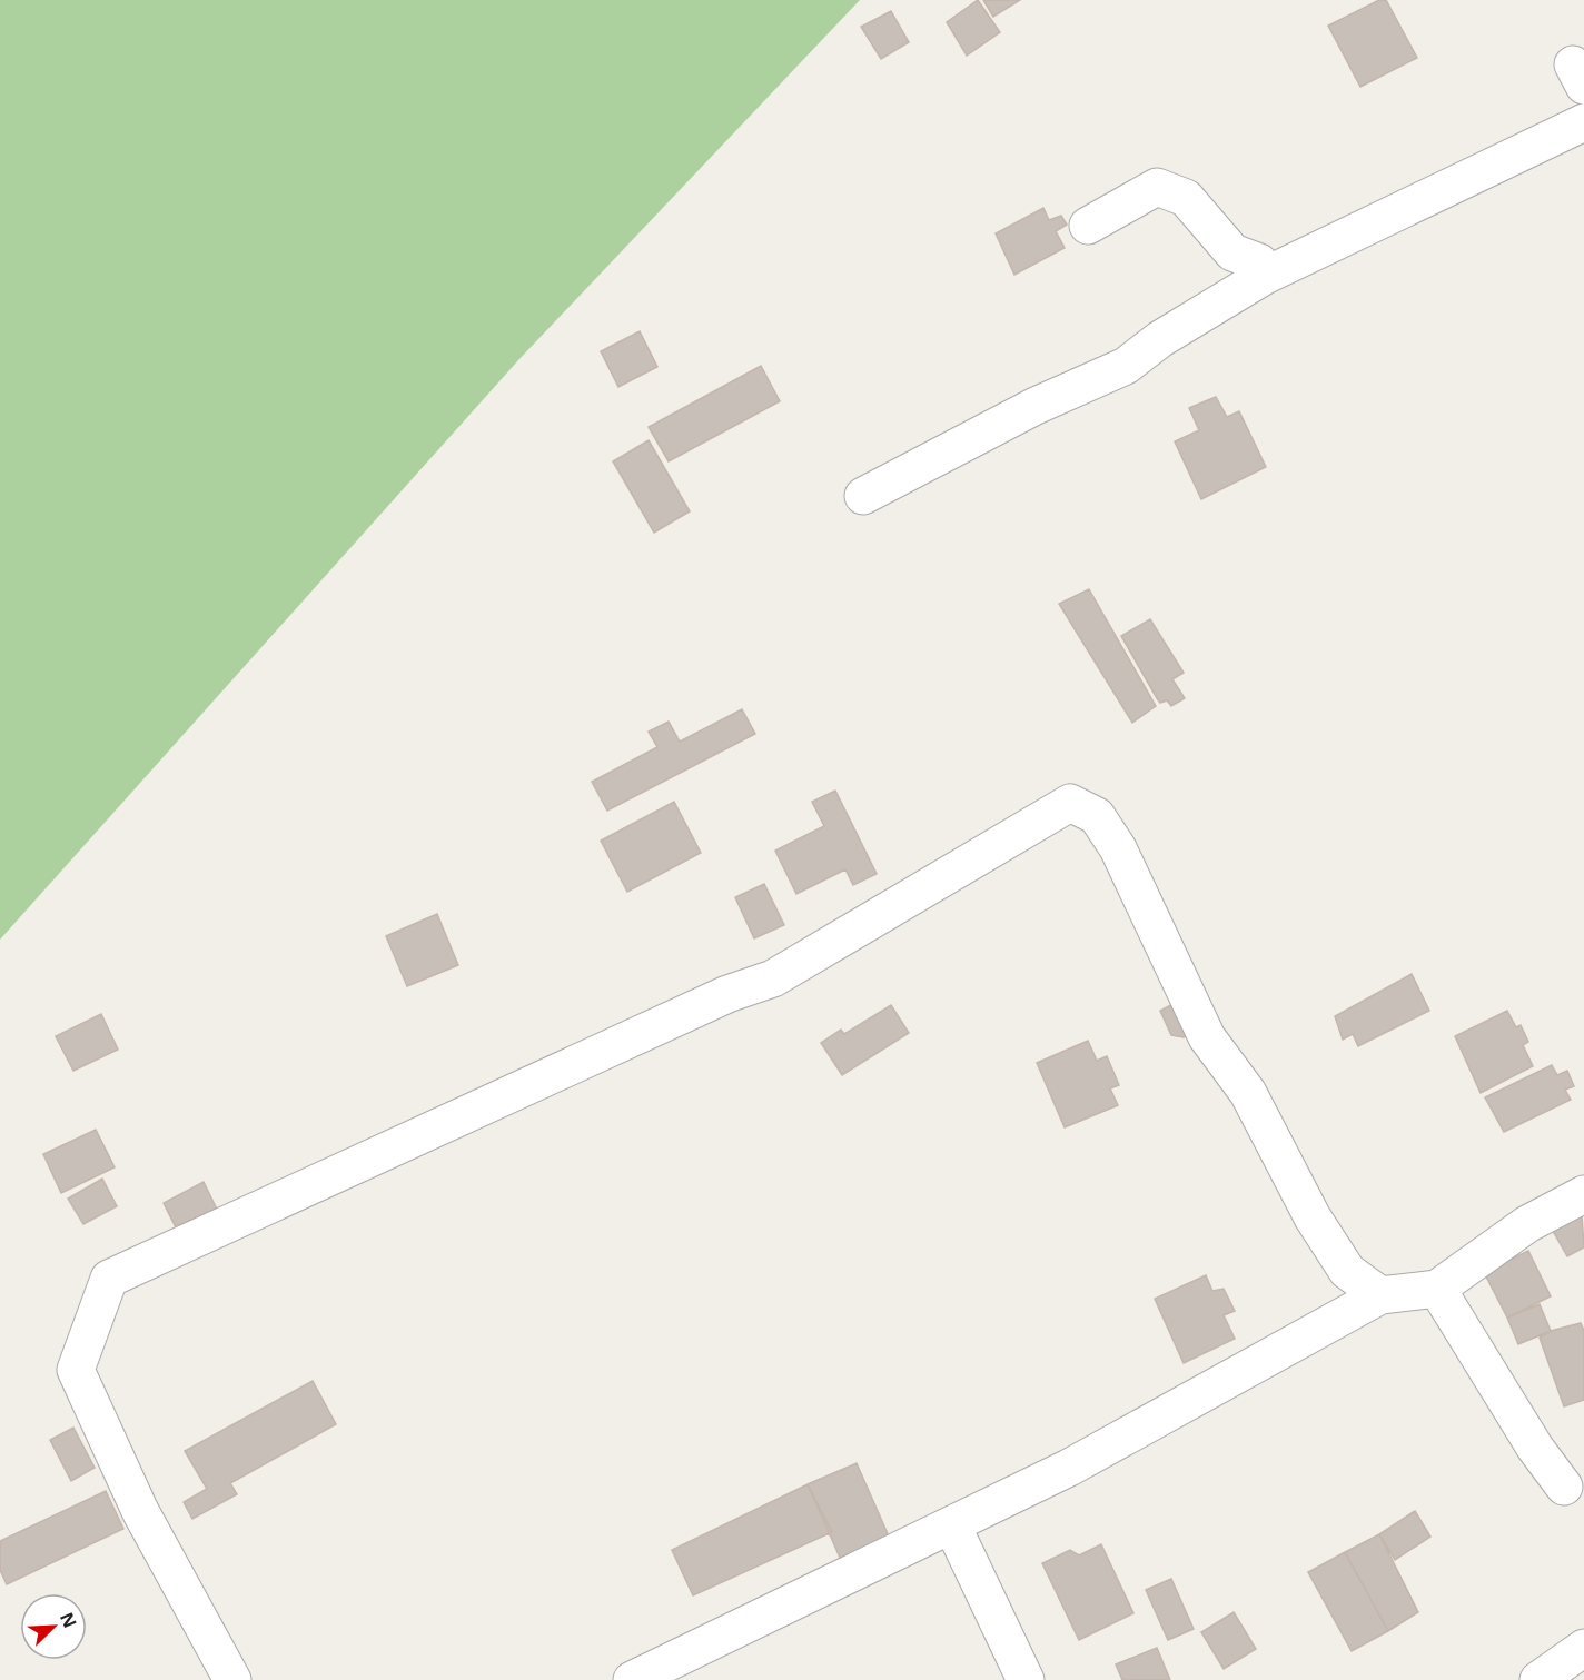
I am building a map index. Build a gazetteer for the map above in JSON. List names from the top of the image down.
{
  "north": "top right"
}
